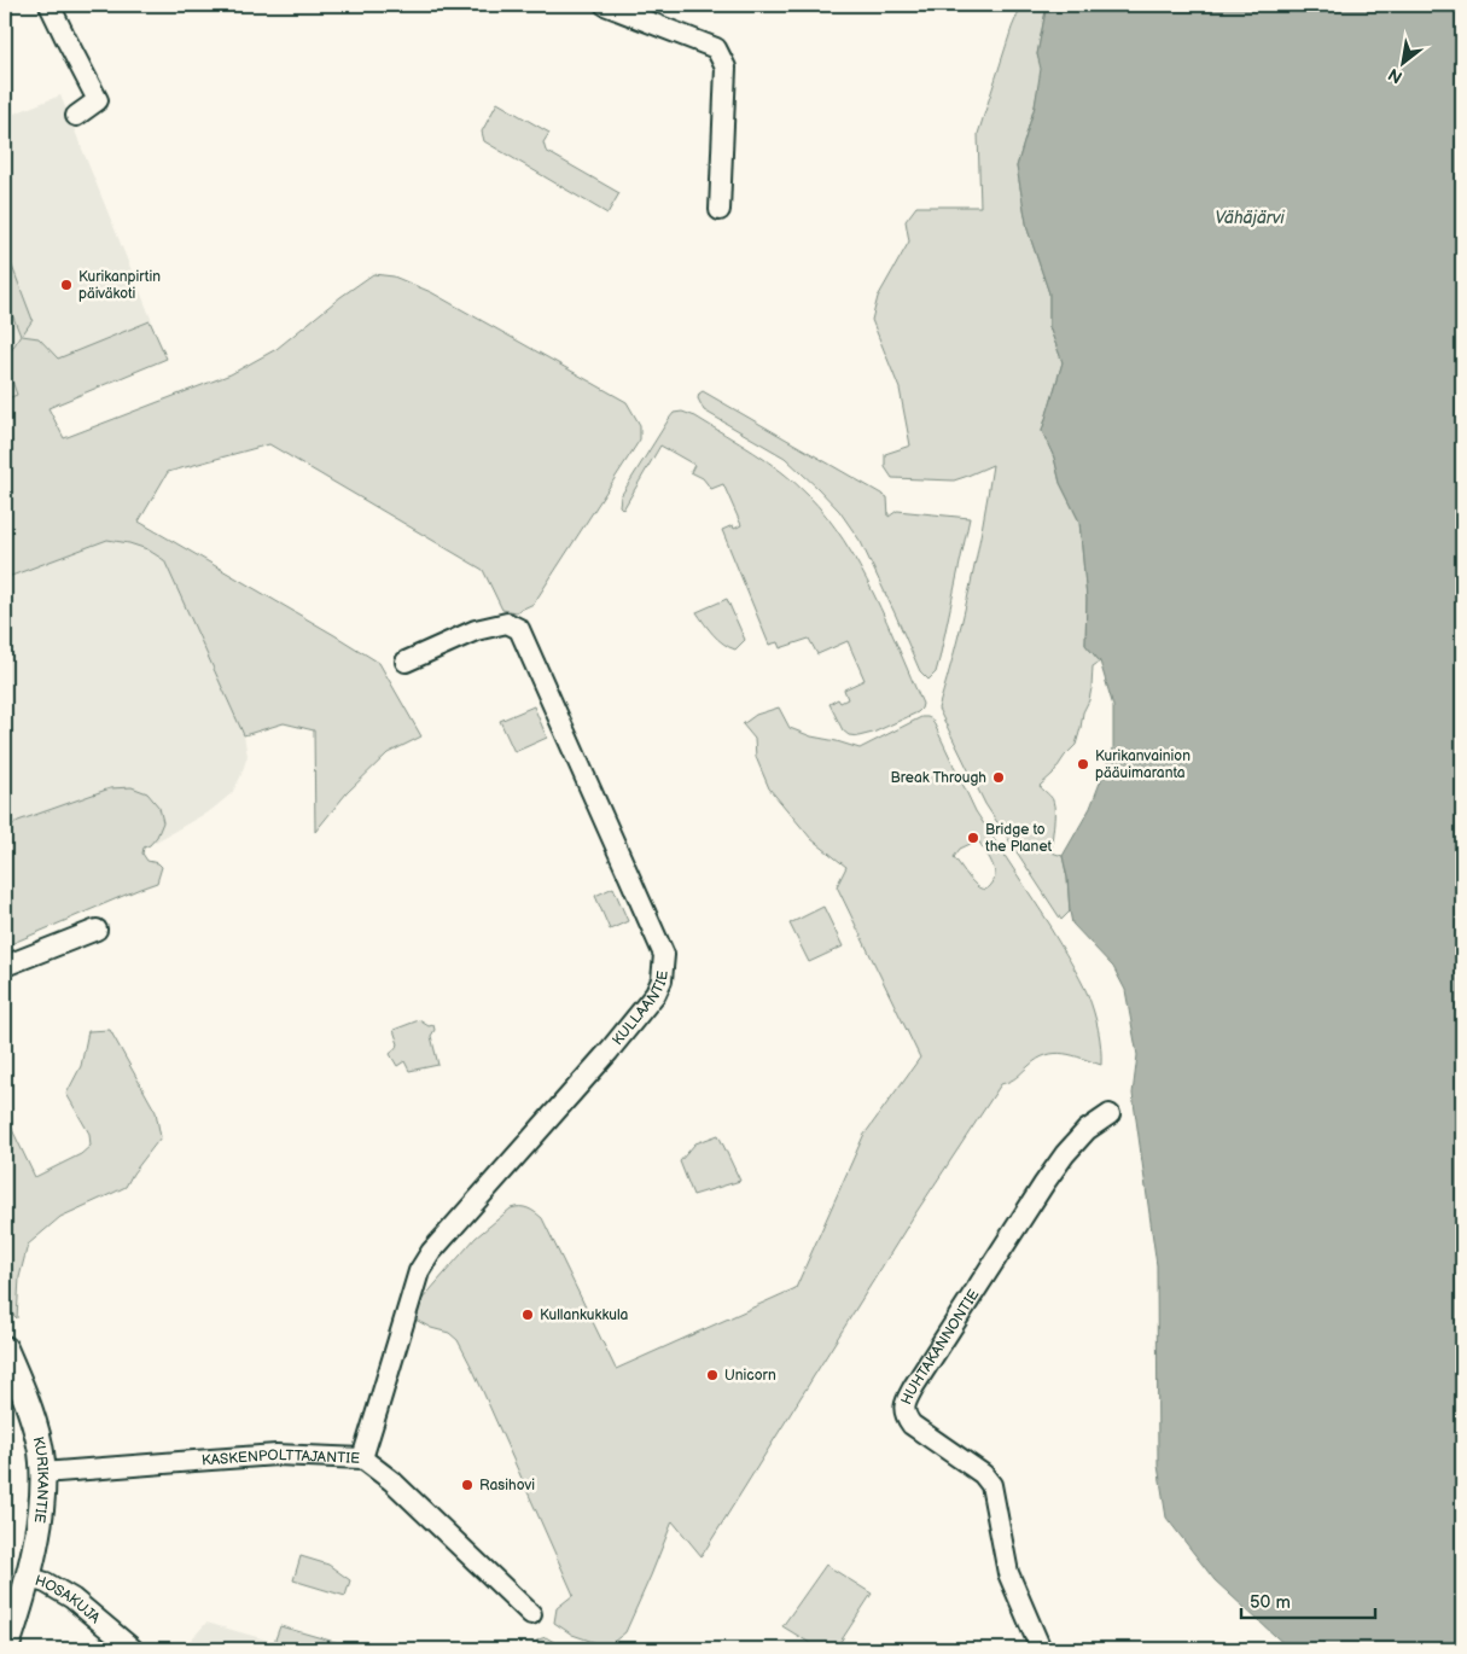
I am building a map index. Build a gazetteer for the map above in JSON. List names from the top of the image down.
{
  "streets": {
    "main road": ["KURIKANTIE"],
    "street": [
      "KULLAANTIE",
      "HUHTAKANNONTIE",
      "KASKENPOLTTAJANTIE",
      "HOSAKUJA"
    ]
  },
  "crossings": [
    ["KULLAANTIE", "KASKENPOLTTAJANTIE"],
    ["KASKENPOLTTAJANTIE", "KURIKANTIE"],
    ["KURIKANTIE", "HOSAKUJA"]
  ],
  "water": ["Vähäjärvi"],
  "places": [
    "Kurikanpirtin päiväkoti",
    "Kurikanvainion pääuimaranta",
    "Break Through",
    "Bridge to the Planet",
    "Kullankukkula",
    "Unicorn",
    "Rasihovi"
  ],
  "scale_bar": "50 m",
  "north": "bottom left"
}
